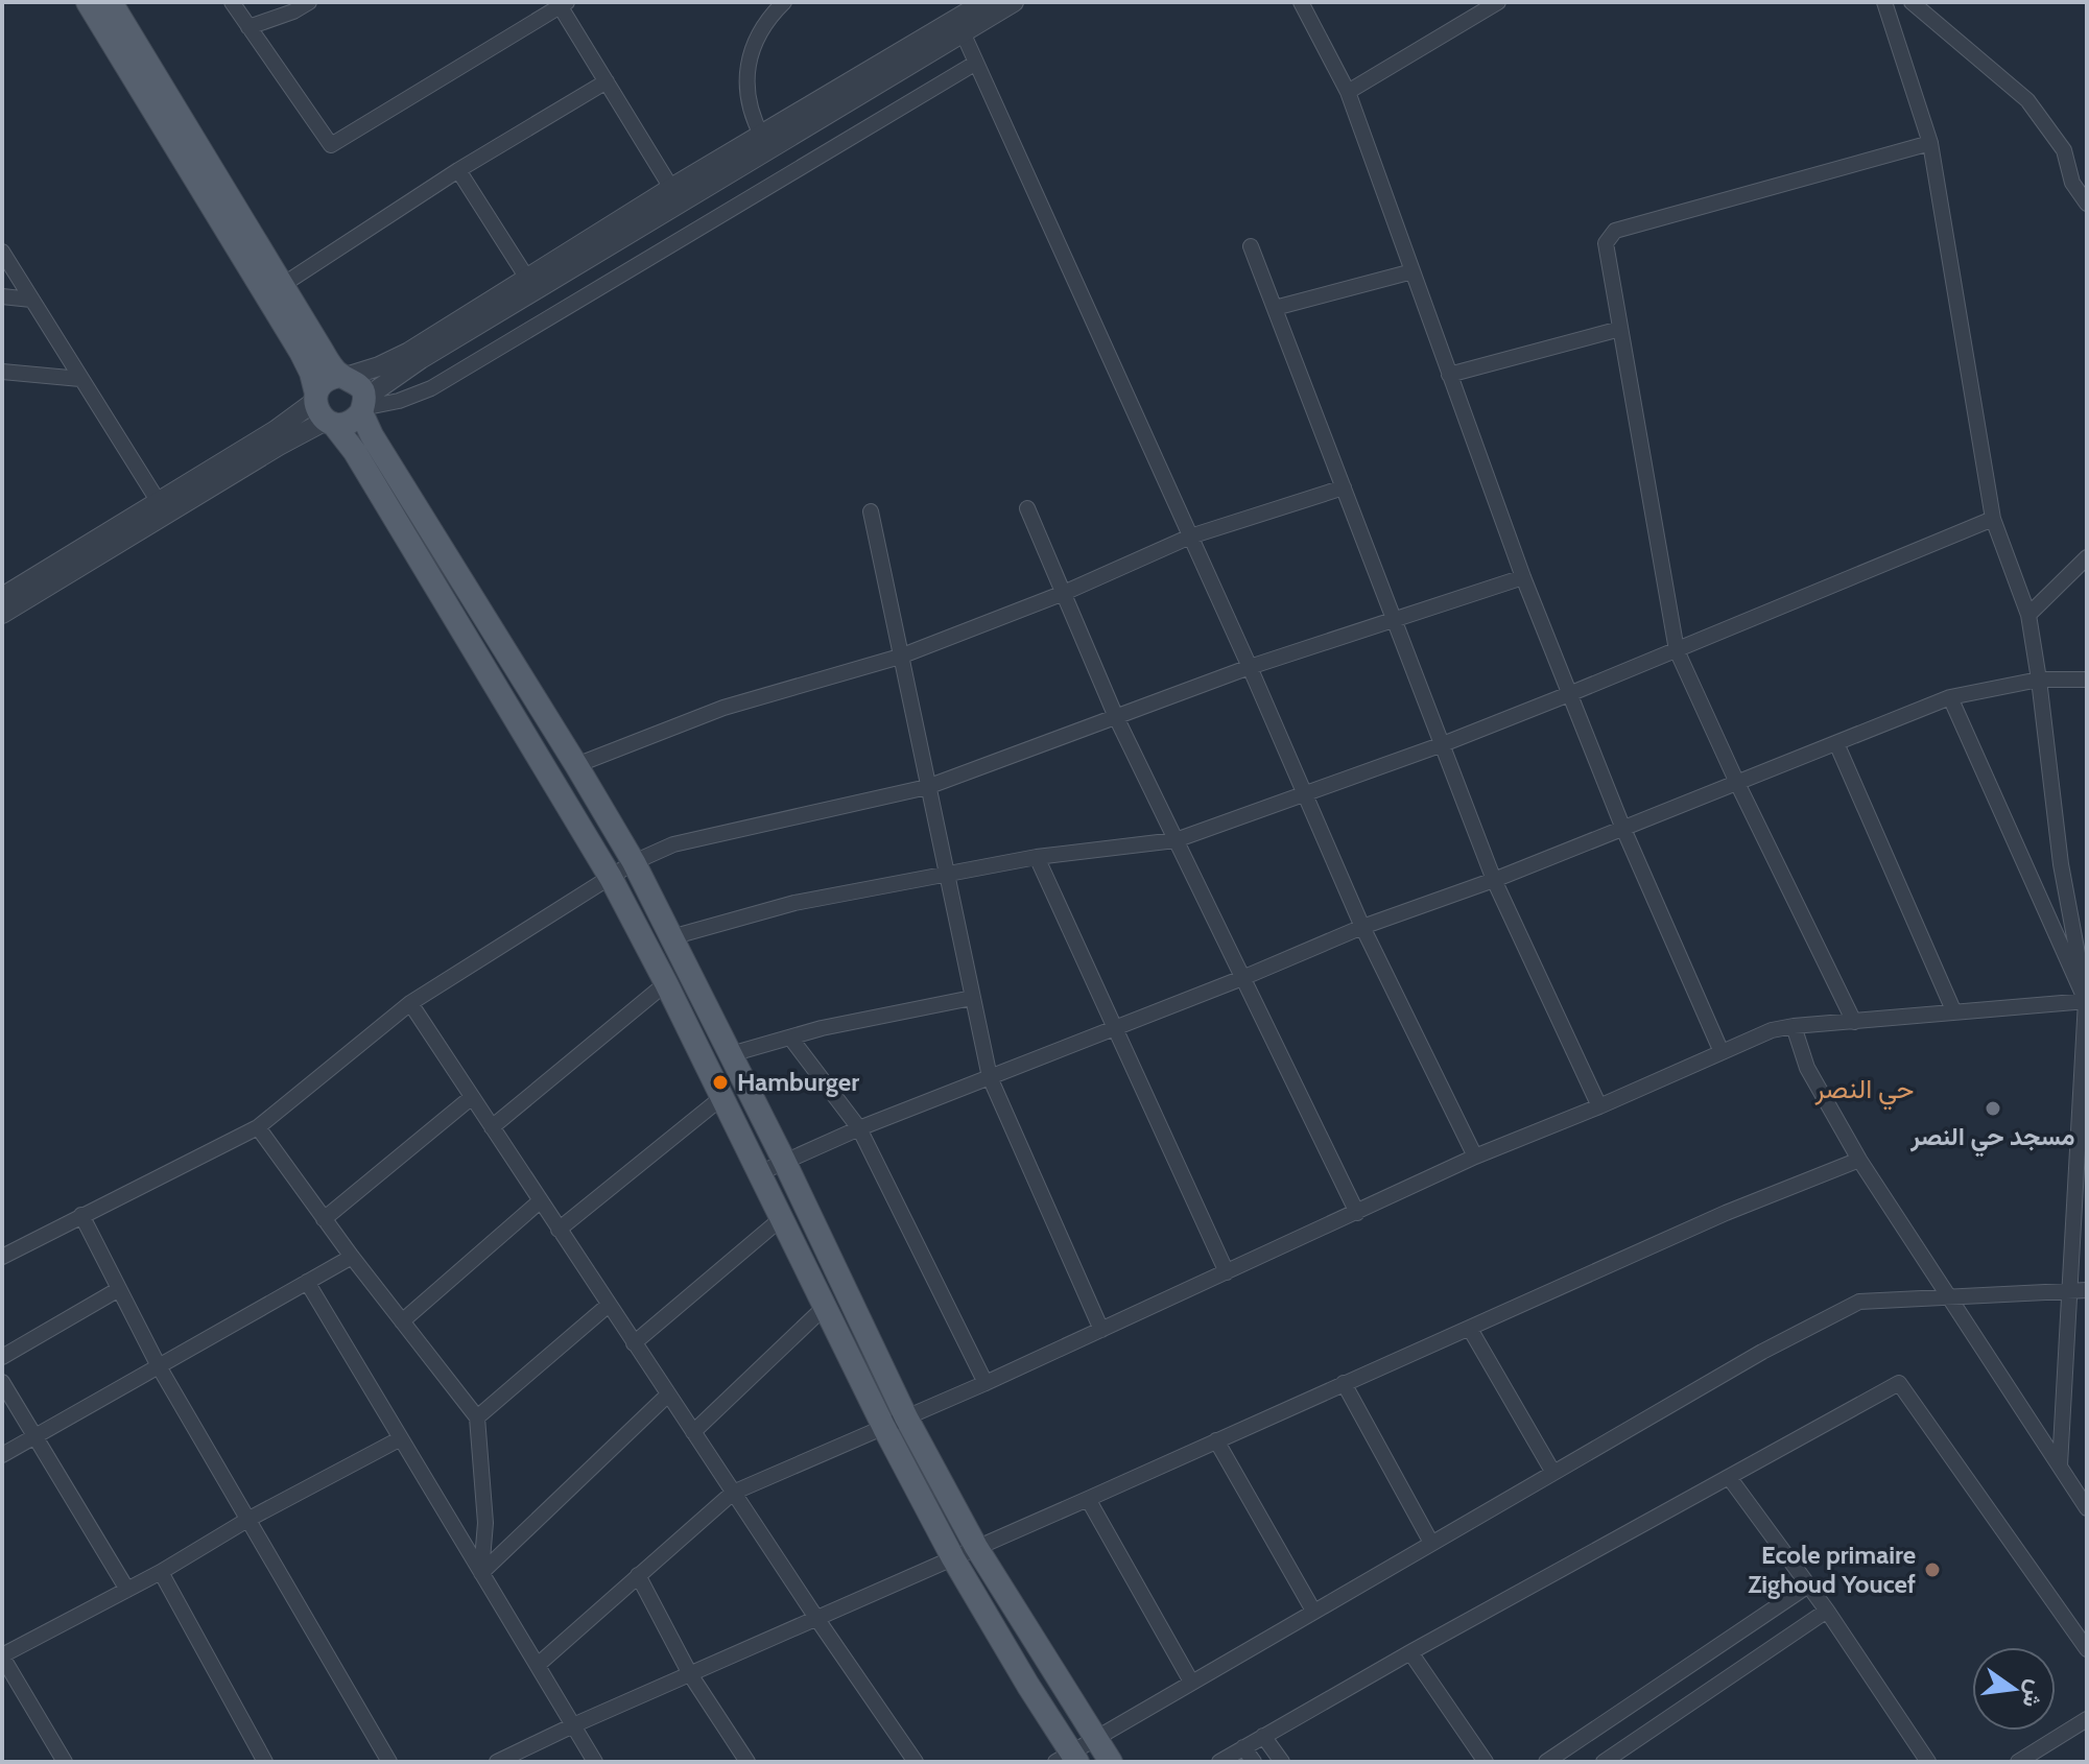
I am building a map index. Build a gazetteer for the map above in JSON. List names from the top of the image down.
{
  "districts": ["حي النصر"],
  "places": ["Hamburger", "مسجد حي النصر", "Ecole primaire Zighoud Youcef"],
  "north": "right"
}
